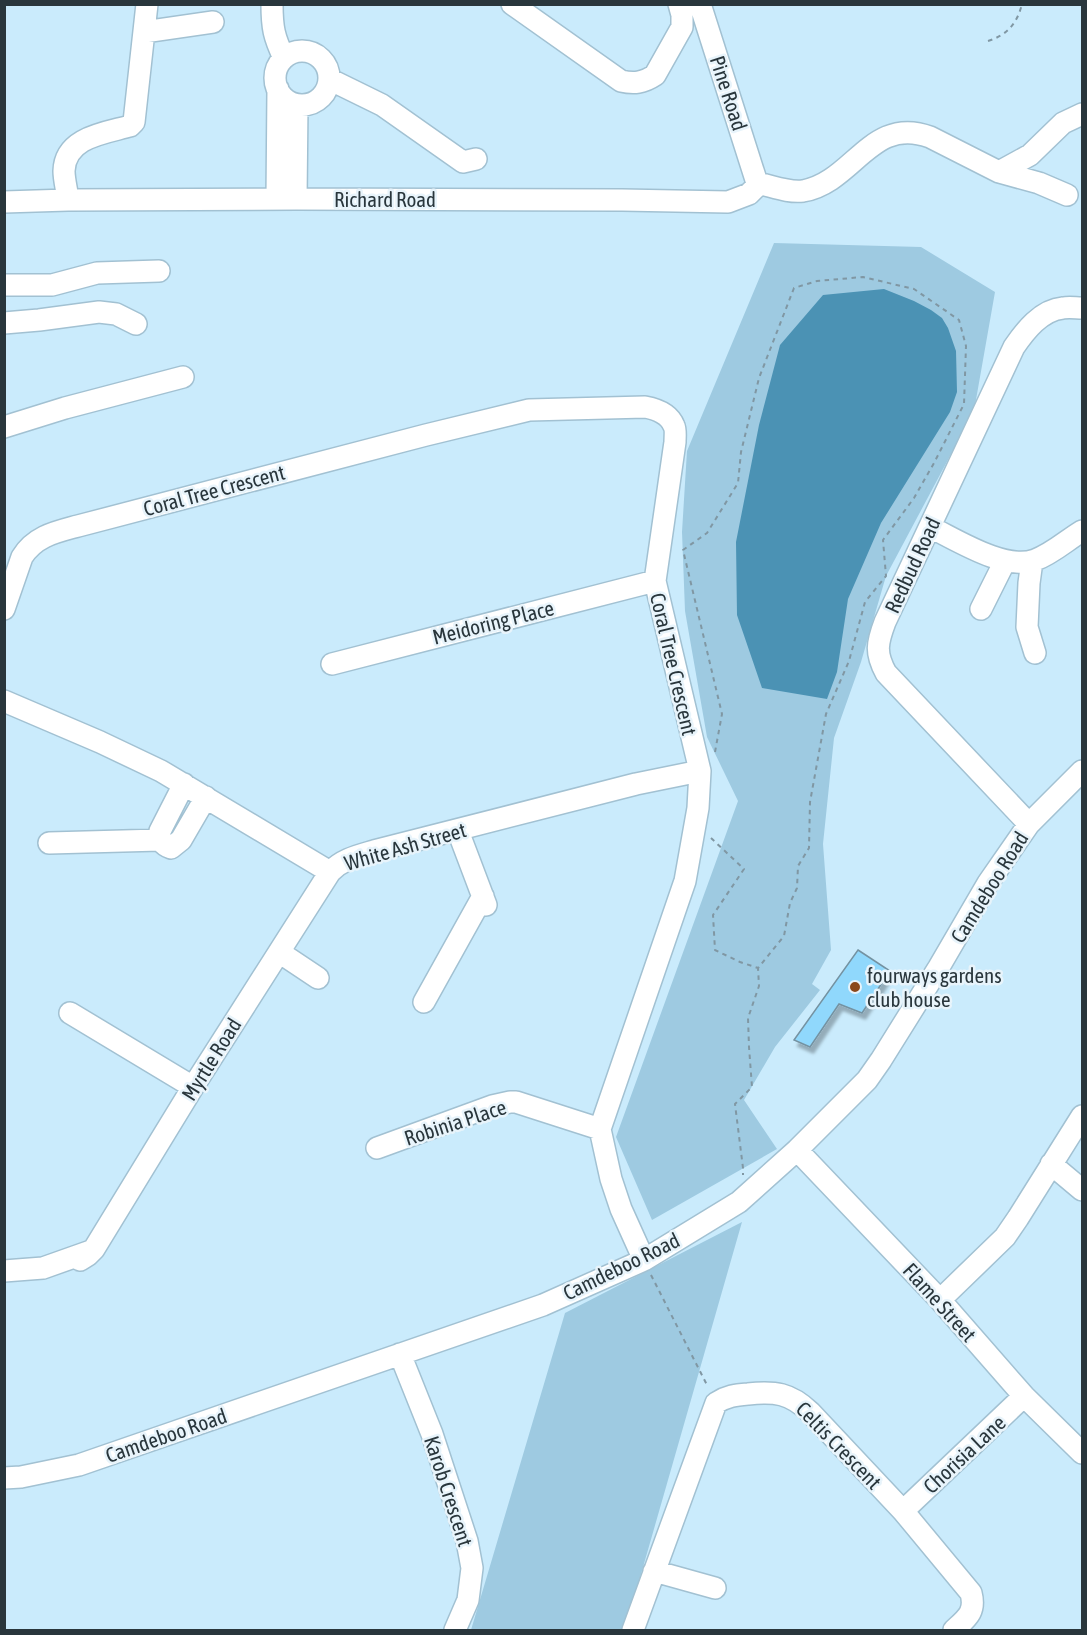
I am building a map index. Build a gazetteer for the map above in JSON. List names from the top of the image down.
{
  "streets": {
    "street": [
      "Pine Road",
      "Richard Road",
      "Coral Tree Crescent",
      "Redbud Road",
      "Meidoring Place",
      "White Ash Street",
      "Camdeboo Road",
      "Myrtle Road",
      "Robinia Place",
      "Flame Street",
      "Celtis Crescent",
      "Chorisia Lane",
      "Karob Crescent"
    ]
  },
  "crossings": [
    ["Pine Road", "Richard Road"],
    ["Coral Tree Crescent", "Meidoring Place"],
    ["Coral Tree Crescent", "White Ash Street"],
    ["Coral Tree Crescent", "Robinia Place"],
    ["Redbud Road", "Camdeboo Road"],
    ["White Ash Street", "Myrtle Road"],
    ["Camdeboo Road", "Flame Street"],
    ["Camdeboo Road", "Karob Crescent"],
    ["Flame Street", "Chorisia Lane"],
    ["Celtis Crescent", "Chorisia Lane"]
  ],
  "places": ["fourways gardens club house"]
}
